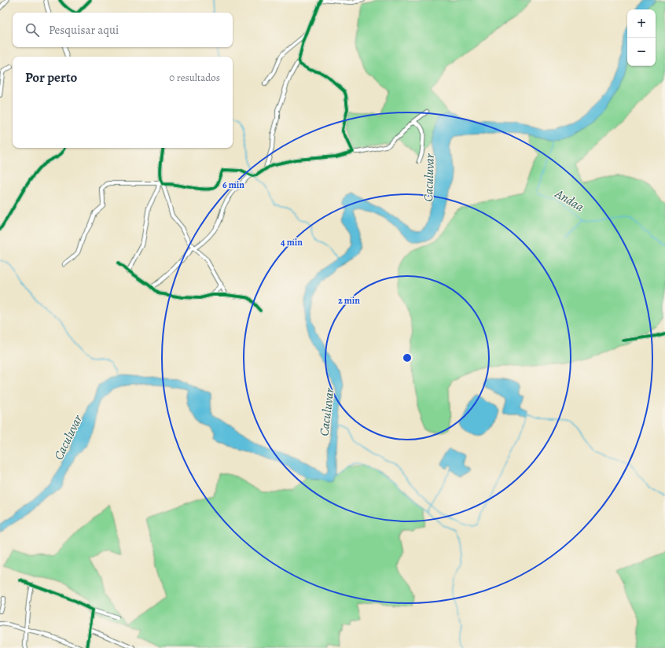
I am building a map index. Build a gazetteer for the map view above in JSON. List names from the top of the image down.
{
  "water": ["Caculuvar", "Andaa"],
  "page": {
    "map_buttons": ["+", "−"],
    "search": "Pesquisar aqui",
    "heading": ["Por perto", "0 resultados"]
  },
  "rings": ["6 min", "4 min", "2 min"]
}
